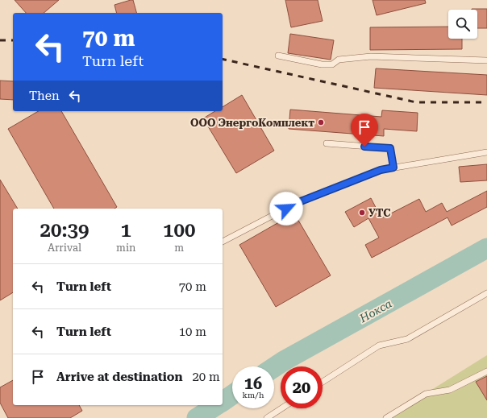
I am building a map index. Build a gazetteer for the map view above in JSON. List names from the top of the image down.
{
  "water": ["Нокса"],
  "places": ["ООО ЭнергоКомплект", "УТС"],
  "page": {
    "turn": ["70 m", "Turn left"],
    "then": "Then",
    "eta": [
      "20:39",
      "Arrival",
      "1",
      "min",
      "100",
      "m"
    ],
    "list": [
      {
        "name": "Turn left",
        "value": "70 m"
      },
      {
        "name": "Turn left",
        "value": "10 m"
      },
      {
        "name": "Arrive at destination",
        "value": "20 m"
      }
    ],
    "speed": "16 km/h",
    "limit": "20"
  }
}
